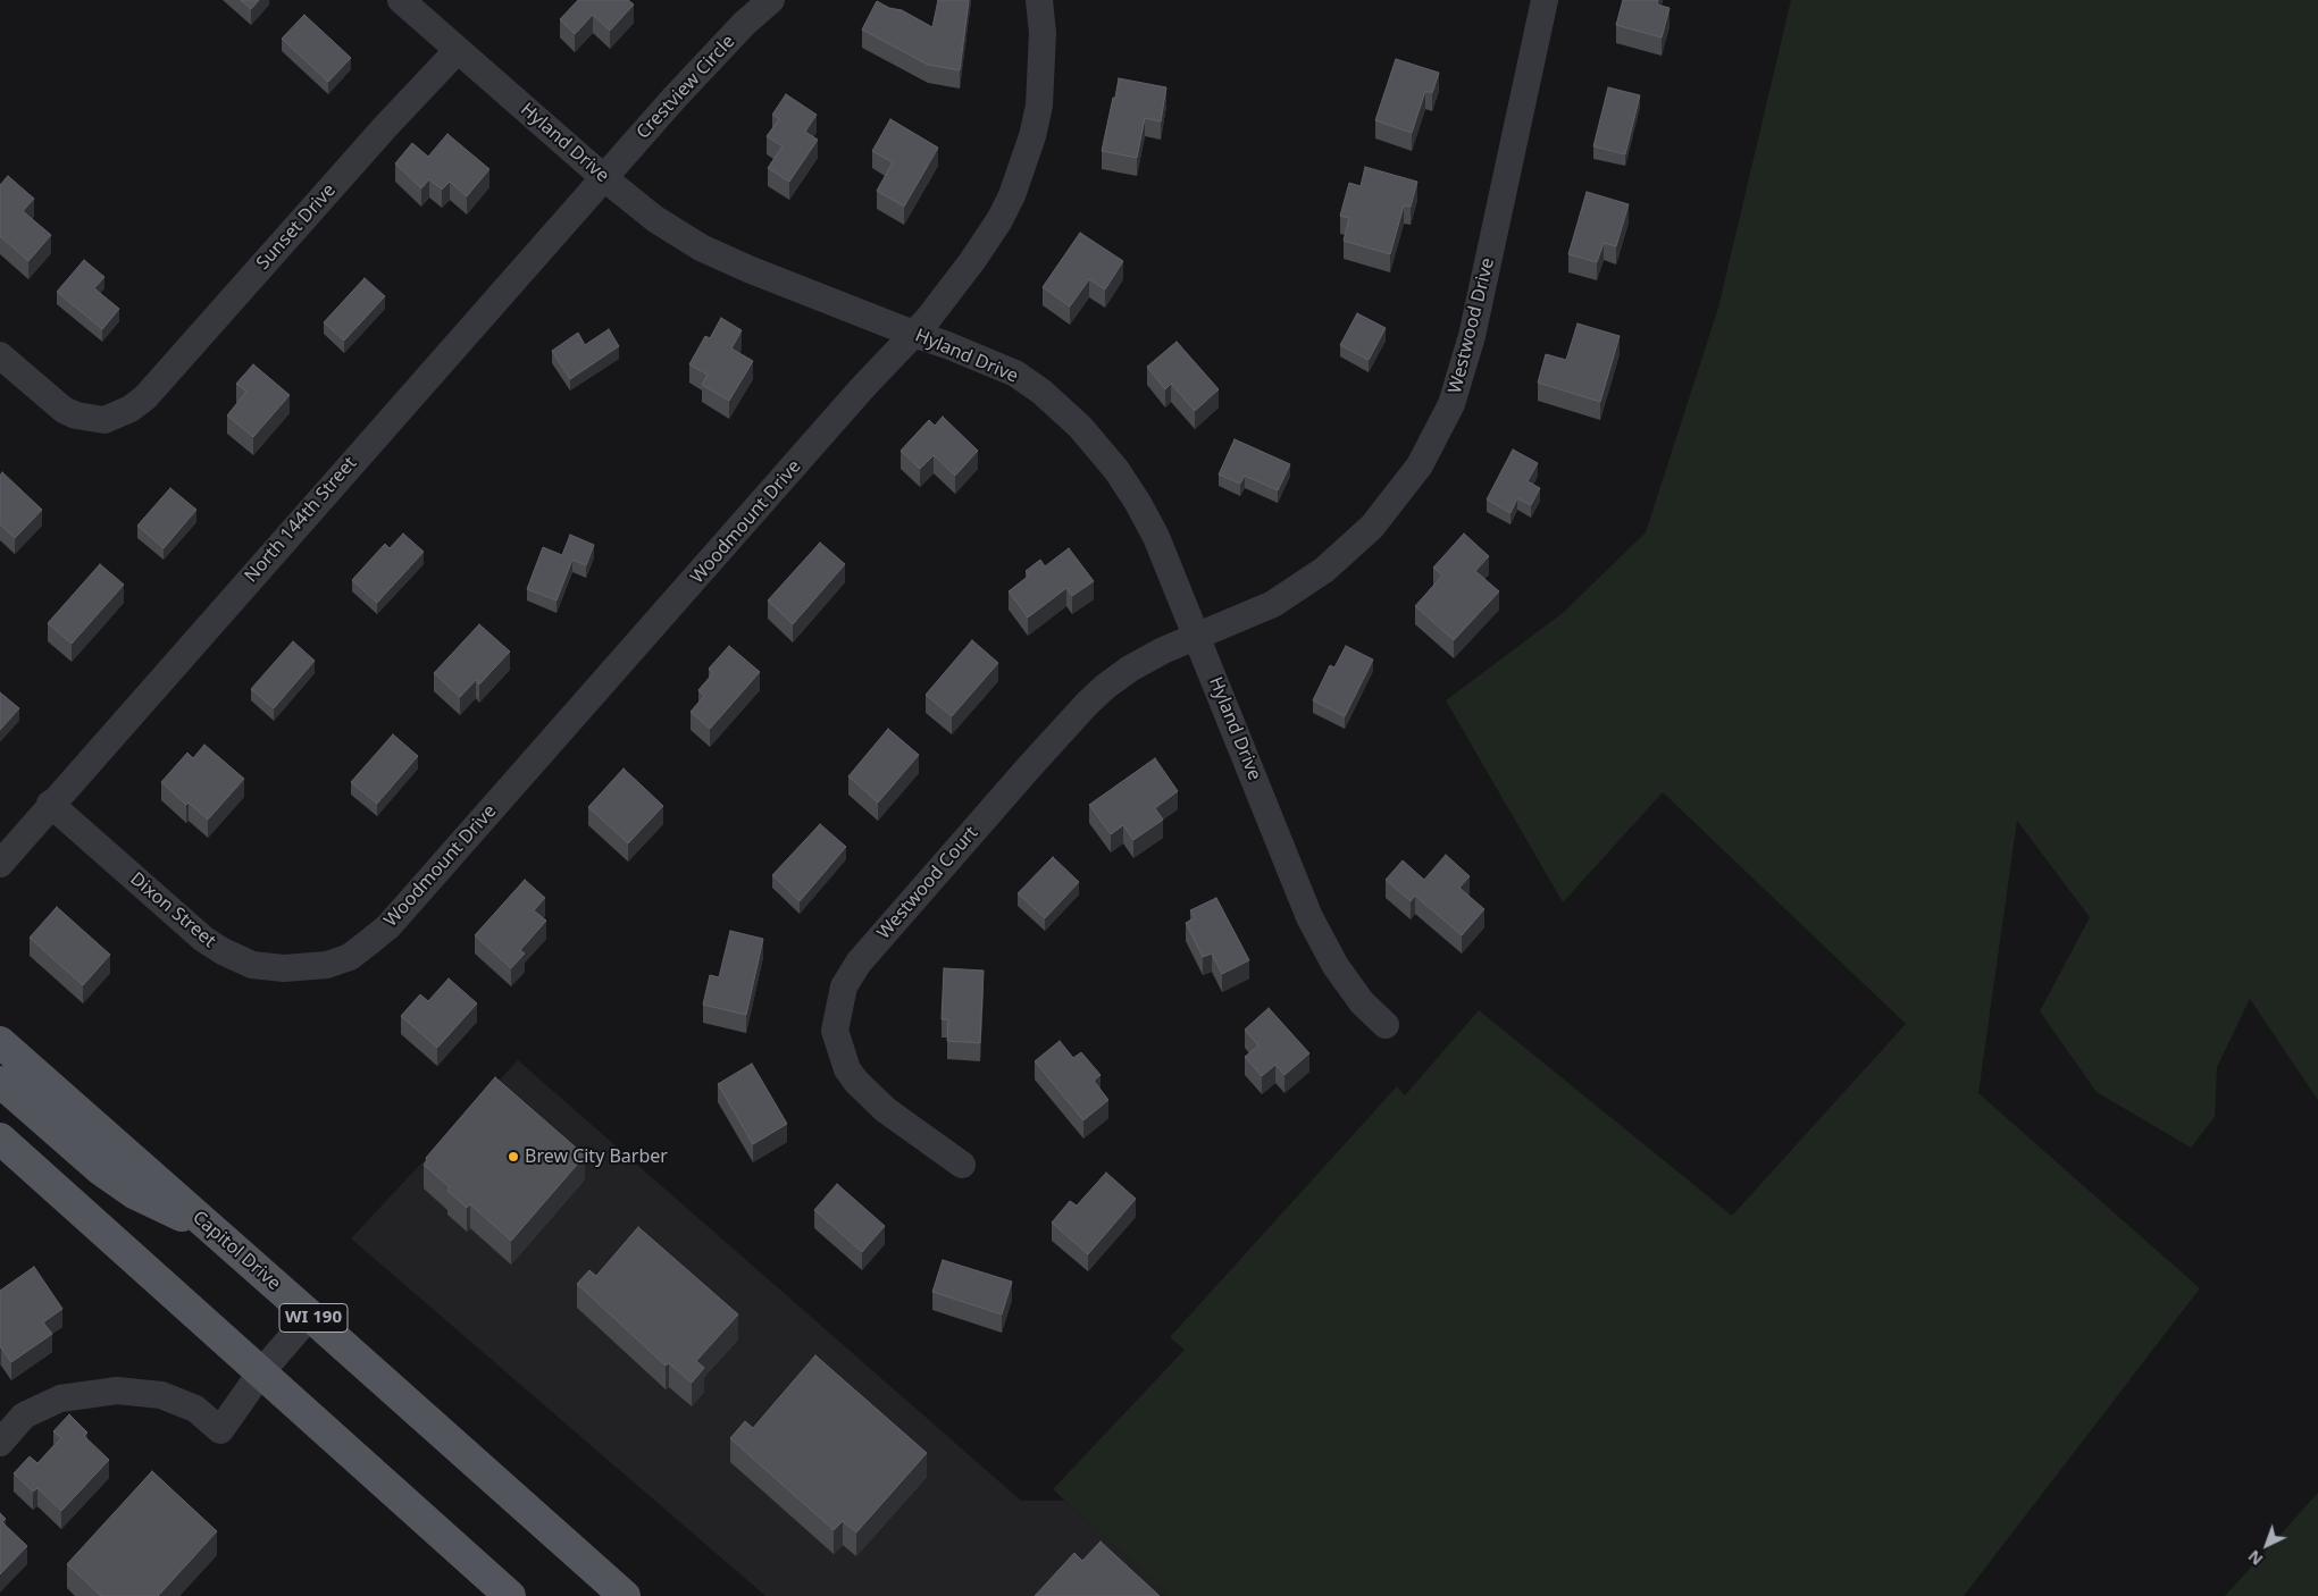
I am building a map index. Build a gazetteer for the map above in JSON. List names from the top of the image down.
{
  "streets": {
    "main road": ["Capitol Drive", "WI 190"],
    "street": [
      "Crestview Circle",
      "Hyland Drive",
      "Sunset Drive",
      "Westwood Drive",
      "North 144th Street",
      "Woodmount Drive",
      "Westwood Court",
      "Dixon Street"
    ]
  },
  "crossings": [
    ["Crestview Circle", "Hyland Drive"],
    ["Crestview Circle", "North 144th Street"],
    ["Hyland Drive", "Sunset Drive"],
    ["Hyland Drive", "Westwood Drive"],
    ["Hyland Drive", "North 144th Street"],
    ["Hyland Drive", "Woodmount Drive"],
    ["Hyland Drive", "Westwood Court"],
    ["Westwood Drive", "Westwood Court"],
    ["North 144th Street", "Dixon Street"],
    ["Woodmount Drive", "Dixon Street"]
  ],
  "places": ["Brew City Barber"],
  "north": "bottom left"
}
